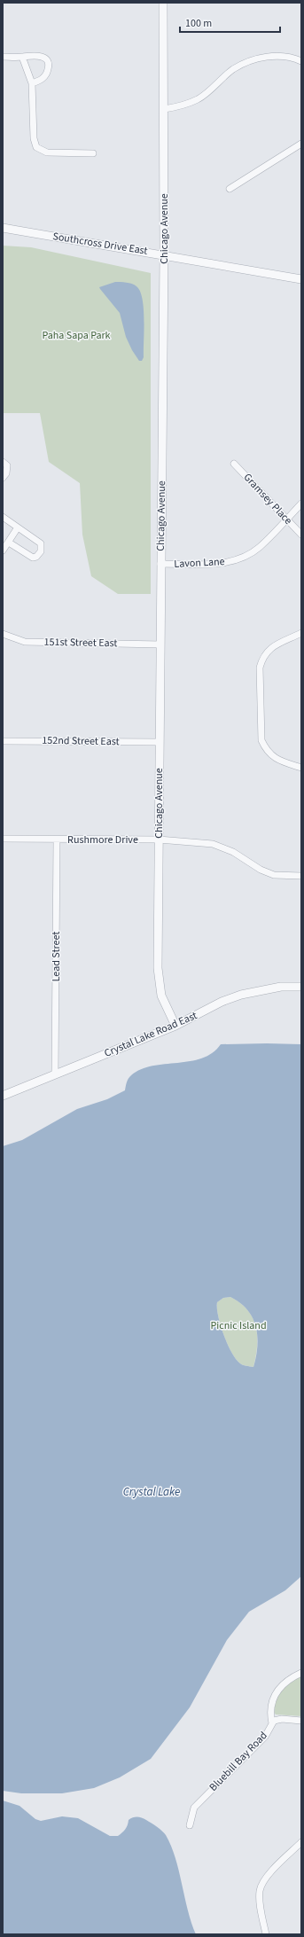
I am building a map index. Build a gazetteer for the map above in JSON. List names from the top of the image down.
{
  "streets": {
    "street": [
      "Chicago Avenue",
      "Southcross Drive East",
      "Gramsey Place",
      "Lavon Lane",
      "151st Street East",
      "152nd Street East",
      "Rushmore Drive",
      "Lead Street",
      "Crystal Lake Road East",
      "Bluebill Bay Road"
    ]
  },
  "crossings": [
    ["Chicago Avenue", "Southcross Drive East"],
    ["Chicago Avenue", "Lavon Lane"],
    ["Chicago Avenue", "151st Street East"],
    ["Chicago Avenue", "152nd Street East"],
    ["Chicago Avenue", "Rushmore Drive"],
    ["Chicago Avenue", "Crystal Lake Road East"],
    ["Gramsey Place", "Lavon Lane"],
    ["Rushmore Drive", "Lead Street"],
    ["Lead Street", "Crystal Lake Road East"]
  ],
  "water": ["Crystal Lake"],
  "parks": ["Paha Sapa Park", "Picnic Island"],
  "scale_bar": "100 m"
}
